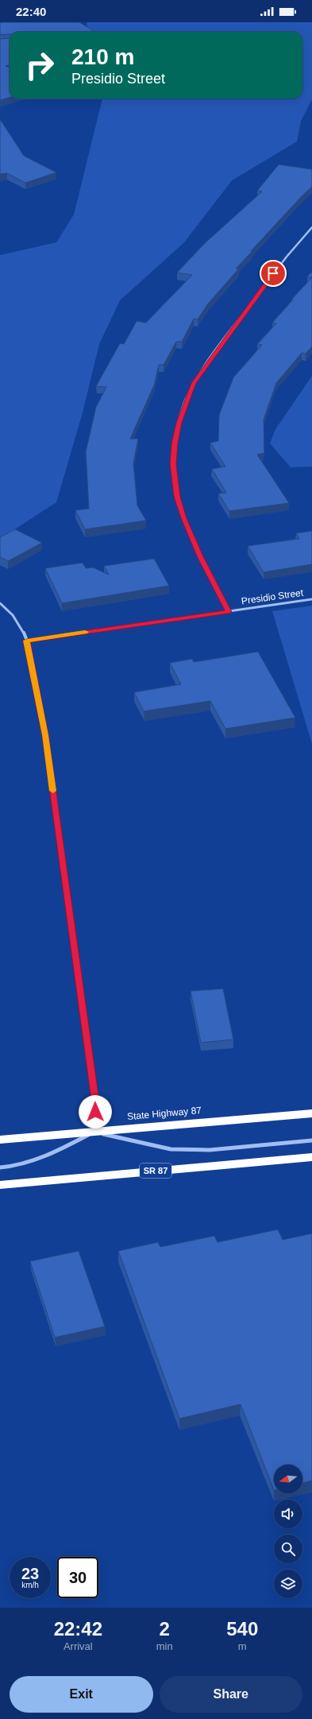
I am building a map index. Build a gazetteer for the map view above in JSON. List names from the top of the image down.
{
  "streets": {
    "highway": ["State Highway 87", "SR 87"],
    "street": ["Presidio Street"]
  },
  "north": "left",
  "page": {
    "status": "22:40",
    "turn": ["210 m", "Presidio Street"],
    "speed": "23 km/h",
    "limit": "30",
    "eta": [
      "22:42",
      "Arrival",
      "2",
      "min",
      "540",
      "m"
    ],
    "buttons": ["Exit", "Share"]
  }
}
